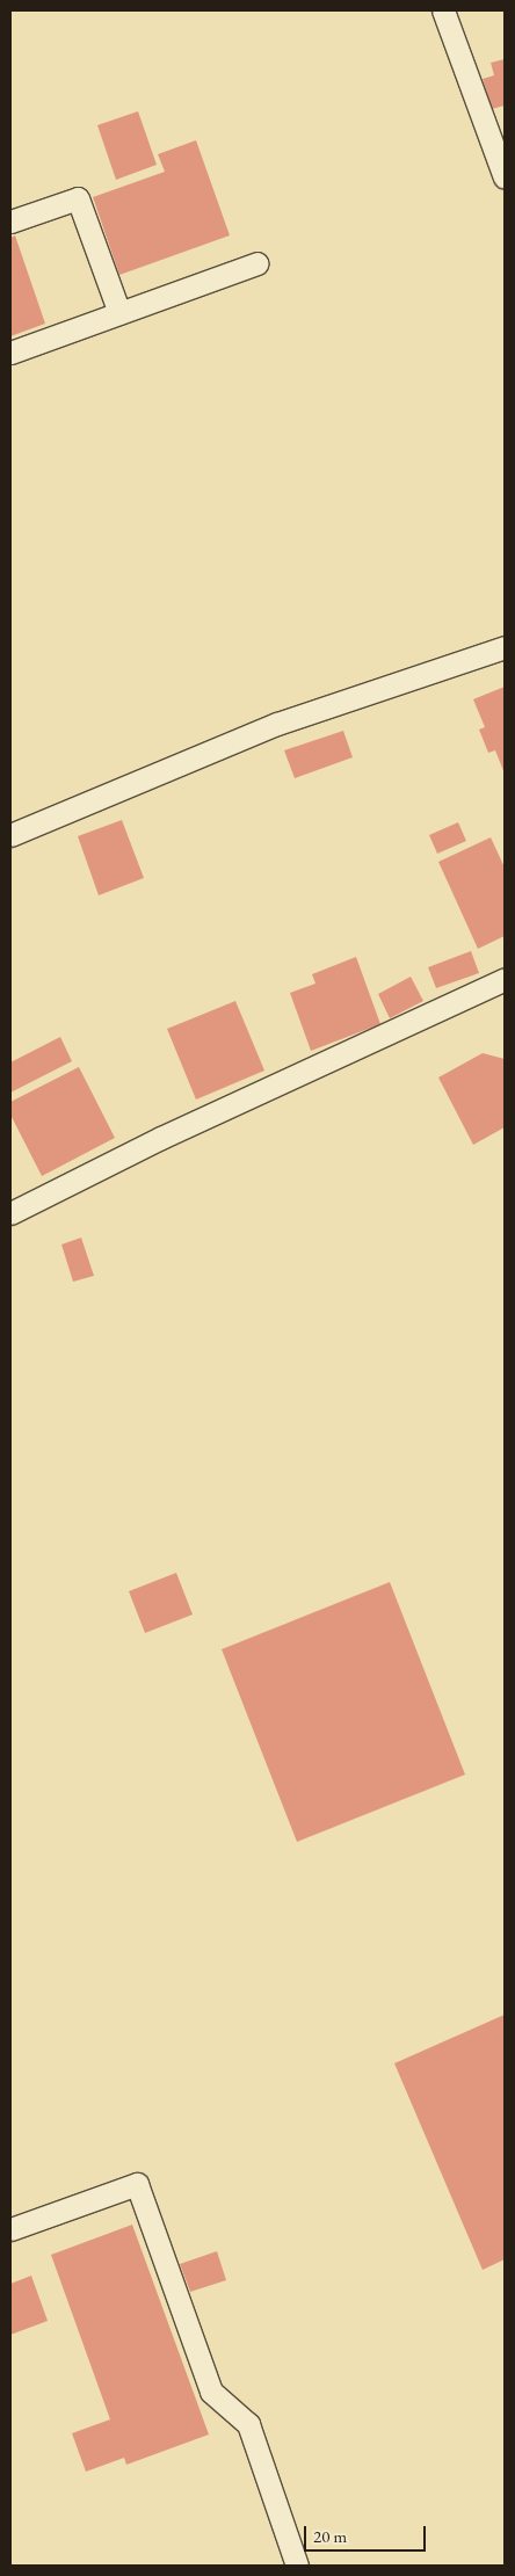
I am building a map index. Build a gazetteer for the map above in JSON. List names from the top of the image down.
{
  "scale_bar": "20 m"
}
